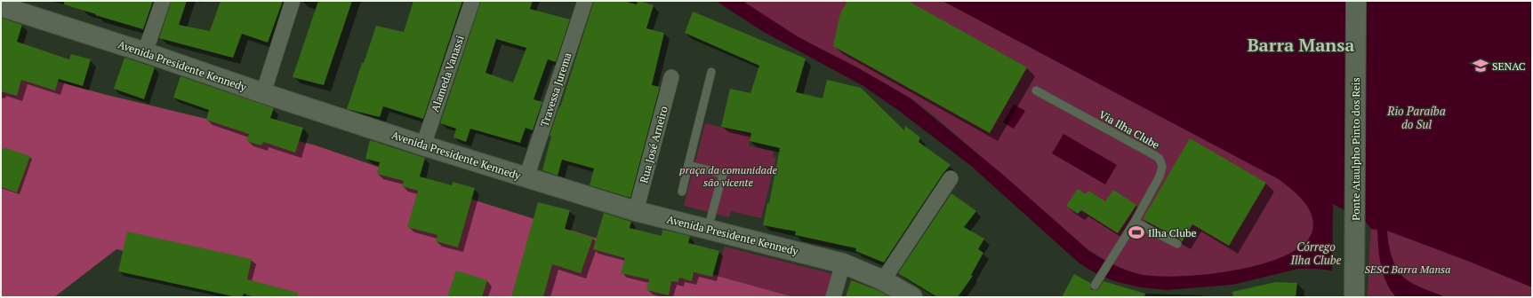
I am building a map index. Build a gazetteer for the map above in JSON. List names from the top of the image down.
{
  "streets": {
    "main road": ["Avenida Presidente Kennedy", "Ponte Ataulpho Pinto dos Reis"],
    "street": ["Alameda Vanassi", "Travessa Jurema", "Rua José Arneiro"],
    "lane": ["Via Ilha Clube"]
  },
  "crossings": [
    ["Avenida Presidente Kennedy", "Alameda Vanassi"],
    ["Avenida Presidente Kennedy", "Travessa Jurema"],
    ["Avenida Presidente Kennedy", "Rua José Arneiro"]
  ],
  "districts": ["Barra Mansa"],
  "water": ["Rio Paraíba do Sul", "Córrego Ilha Clube"],
  "parks": ["praça da comunidade são vicente", "SESC Barra Mansa"],
  "places": {
    "school or university": ["SENAC"],
    "sports": ["Ilha Clube"]
  }
}
